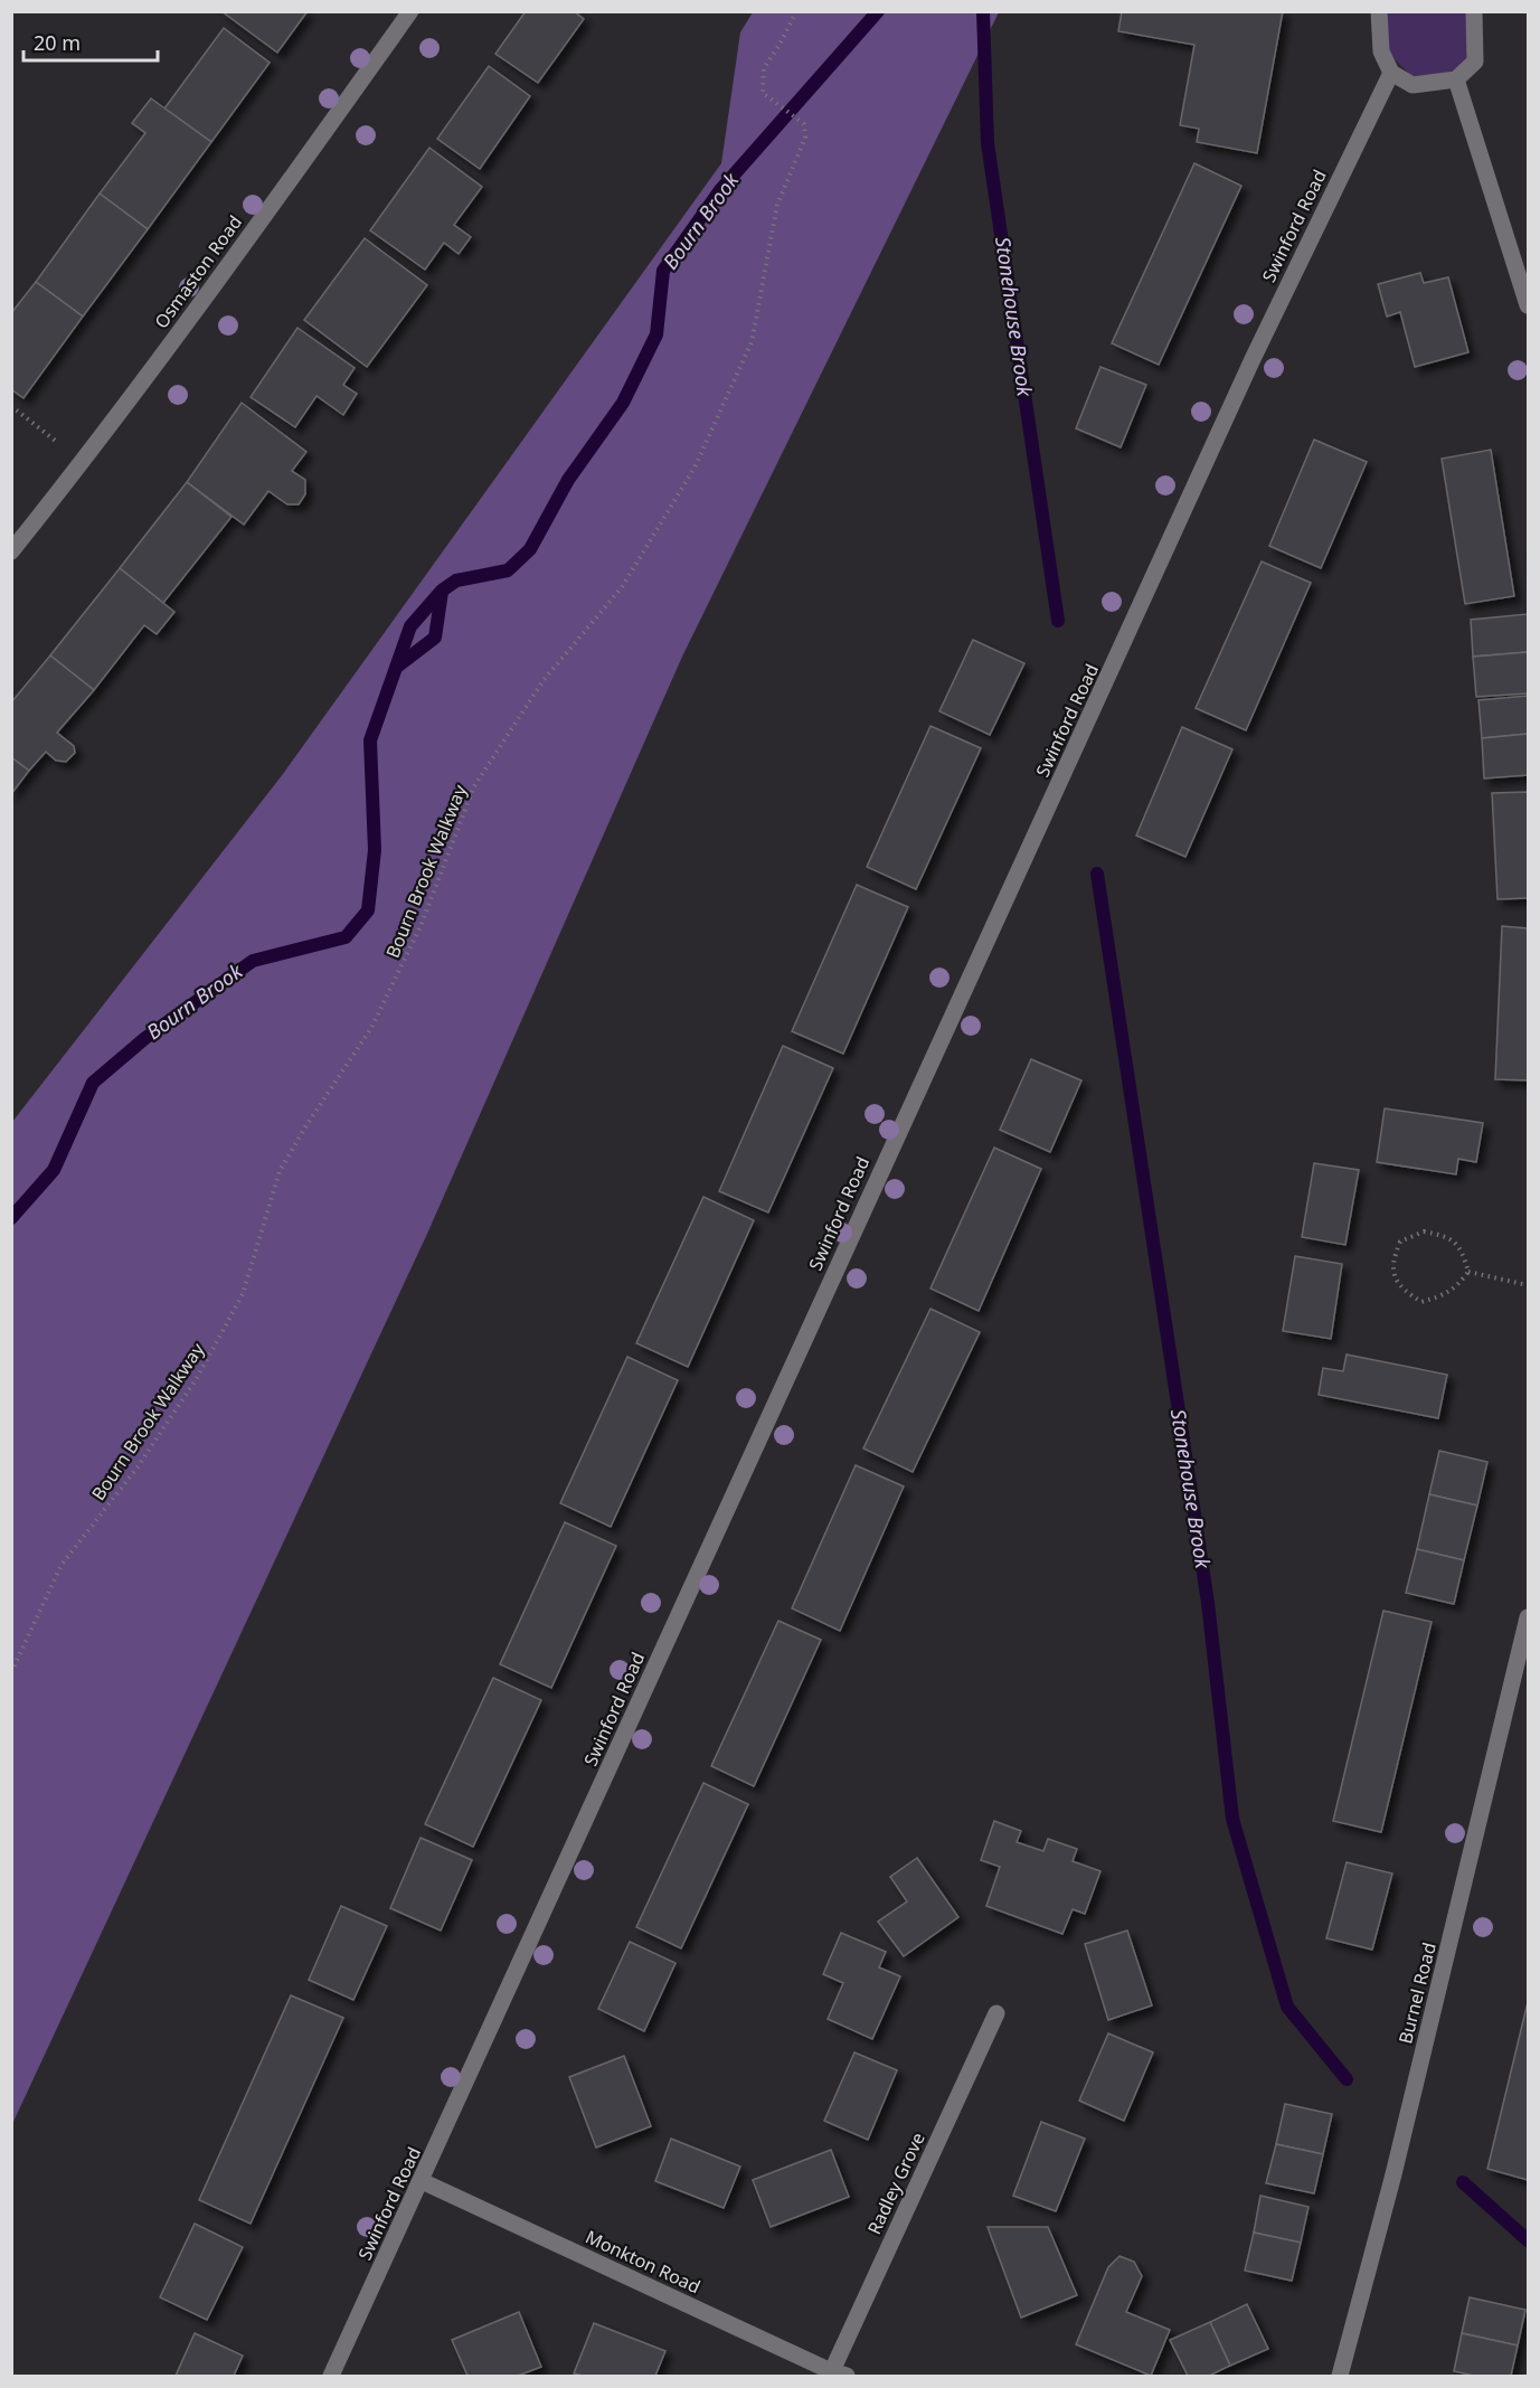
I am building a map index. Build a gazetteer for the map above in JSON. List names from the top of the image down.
{
  "streets": {
    "street": [
      "Swinford Road",
      "Osmaston Road",
      "Burnel Road",
      "Radley Grove",
      "Monkton Road"
    ],
    "path": ["Bourn Brook Walkway"]
  },
  "crossings": [
    ["Swinford Road", "Monkton Road"],
    ["Radley Grove", "Monkton Road"]
  ],
  "water": ["Bourn Brook", "Stonehouse Brook"],
  "scale_bar": "20 m"
}
